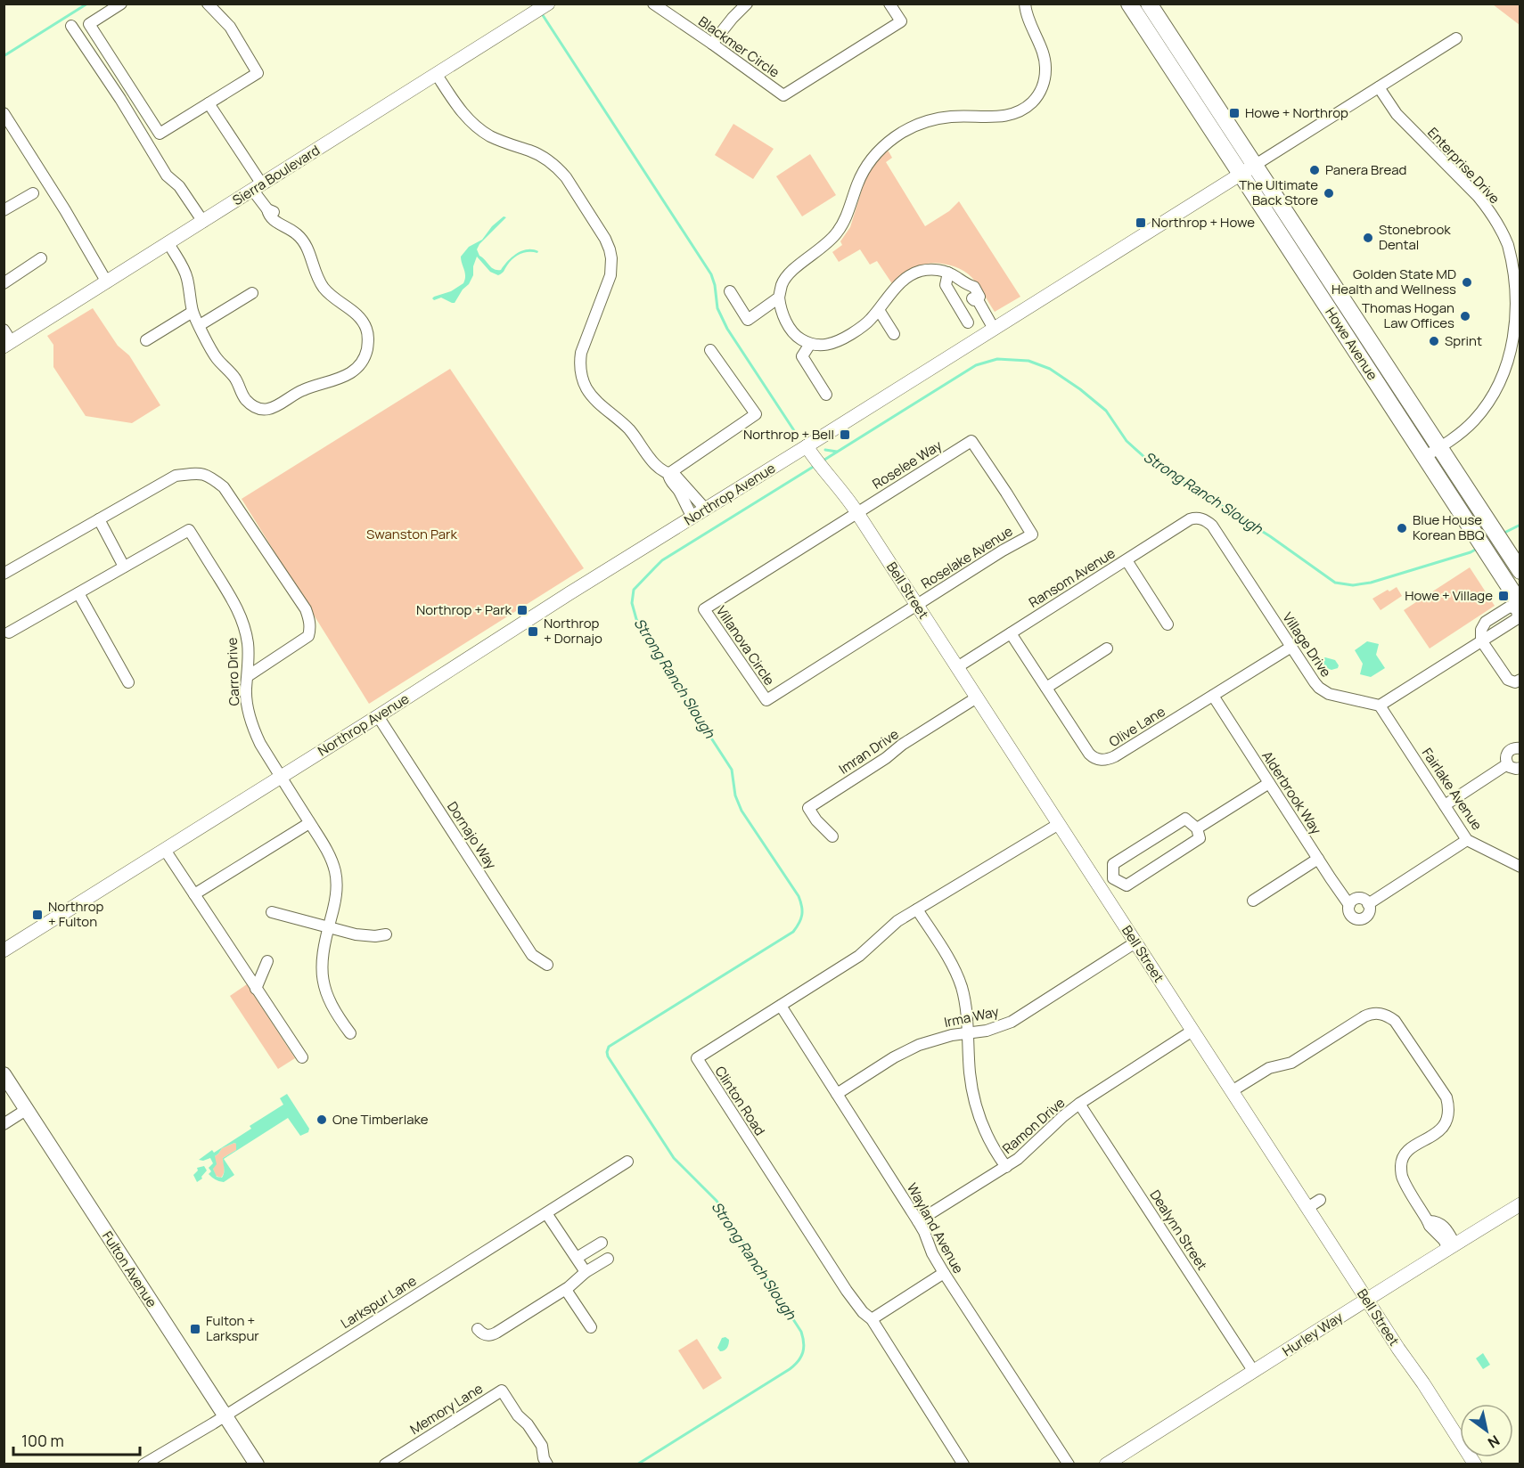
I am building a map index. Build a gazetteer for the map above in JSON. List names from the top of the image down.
{
  "streets": {
    "main road": ["Howe Avenue", "Fulton Avenue"],
    "street": [
      "Blackmer Circle",
      "Enterprise Drive",
      "Sierra Boulevard",
      "Roselee Way",
      "Northrop Avenue",
      "Roselake Avenue",
      "Ransom Avenue",
      "Bell Street",
      "Village Drive",
      "Villanova Circle",
      "Carro Drive",
      "Olive Lane",
      "Imran Drive",
      "Fairlake Avenue",
      "Alderbrook Way",
      "Dornajo Way",
      "Irma Way",
      "Clinton Road",
      "Ramon Drive",
      "Wayland Avenue",
      "Dealynn Street",
      "Larkspur Lane",
      "Hurley Way",
      "Memory Lane"
    ]
  },
  "crossings": [
    ["Enterprise Drive", "Howe Avenue"],
    ["Enterprise Drive", "Northrop Avenue"],
    ["Howe Avenue", "Northrop Avenue"],
    ["Roselee Way", "Roselake Avenue"],
    ["Roselee Way", "Bell Street"],
    ["Roselee Way", "Villanova Circle"],
    ["Northrop Avenue", "Bell Street"],
    ["Northrop Avenue", "Carro Drive"],
    ["Northrop Avenue", "Dornajo Way"],
    ["Roselake Avenue", "Bell Street"],
    ["Roselake Avenue", "Villanova Circle"],
    ["Ransom Avenue", "Bell Street"],
    ["Ransom Avenue", "Village Drive"],
    ["Ransom Avenue", "Olive Lane"],
    ["Bell Street", "Villanova Circle"],
    ["Bell Street", "Imran Drive"],
    ["Bell Street", "Irma Way"],
    ["Bell Street", "Clinton Road"],
    ["Bell Street", "Ramon Drive"],
    ["Bell Street", "Hurley Way"],
    ["Village Drive", "Olive Lane"],
    ["Village Drive", "Fairlake Avenue"],
    ["Olive Lane", "Alderbrook Way"],
    ["Fairlake Avenue", "Alderbrook Way"],
    ["Irma Way", "Wayland Avenue"],
    ["Clinton Road", "Wayland Avenue"],
    ["Ramon Drive", "Wayland Avenue"],
    ["Ramon Drive", "Dealynn Street"],
    ["Dealynn Street", "Hurley Way"],
    ["Fulton Avenue", "Larkspur Lane"]
  ],
  "water": ["Strong Ranch Slough"],
  "parks": ["Swanston Park"],
  "places": {
    "transit": [
      "Howe + Northrop",
      "Northrop + Howe",
      "Northrop + Bell",
      "Howe + Village",
      "Northrop + Park",
      "Northrop + Dornajo",
      "Northrop + Fulton",
      "Fulton + Larkspur"
    ],
    "other": [
      "Panera Bread",
      "The Ultimate Back Store",
      "Stonebrook Dental",
      "Golden State MD Health and Wellness",
      "Thomas Hogan Law Offices",
      "Sprint",
      "Blue House Korean BBQ",
      "One Timberlake"
    ]
  },
  "scale_bar": "100 m",
  "north": "bottom right"
}
